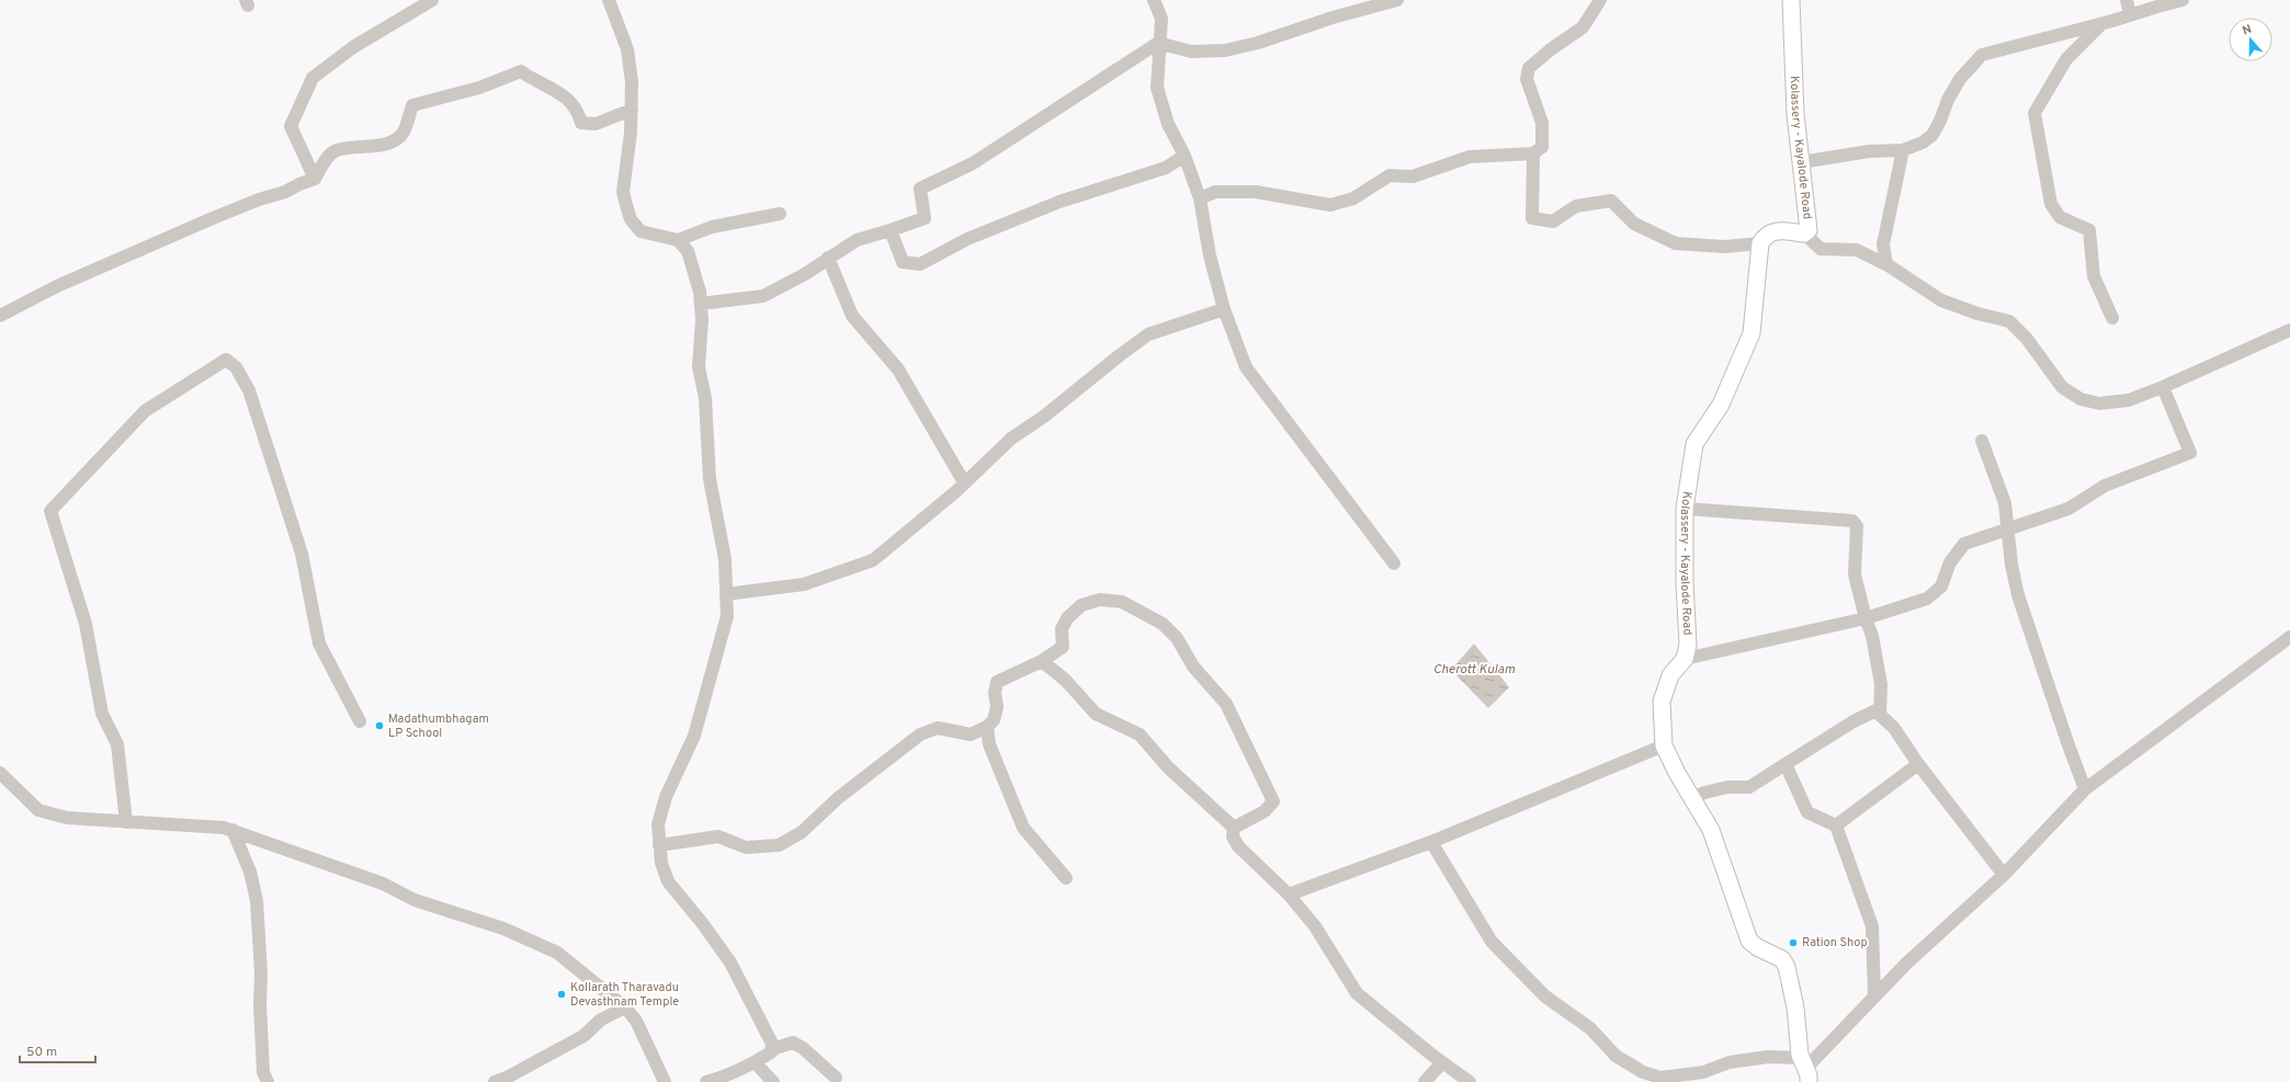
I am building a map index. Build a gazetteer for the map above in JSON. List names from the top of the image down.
{
  "streets": {
    "main road": ["Kolassery - Kayalode Road"]
  },
  "water": ["Cherott Kulam"],
  "places": ["Madathumbhagam LP School", "Ration Shop", "Kollarath Tharavadu Devasthnam Temple"],
  "scale_bar": "50 m",
  "north": "top"
}
